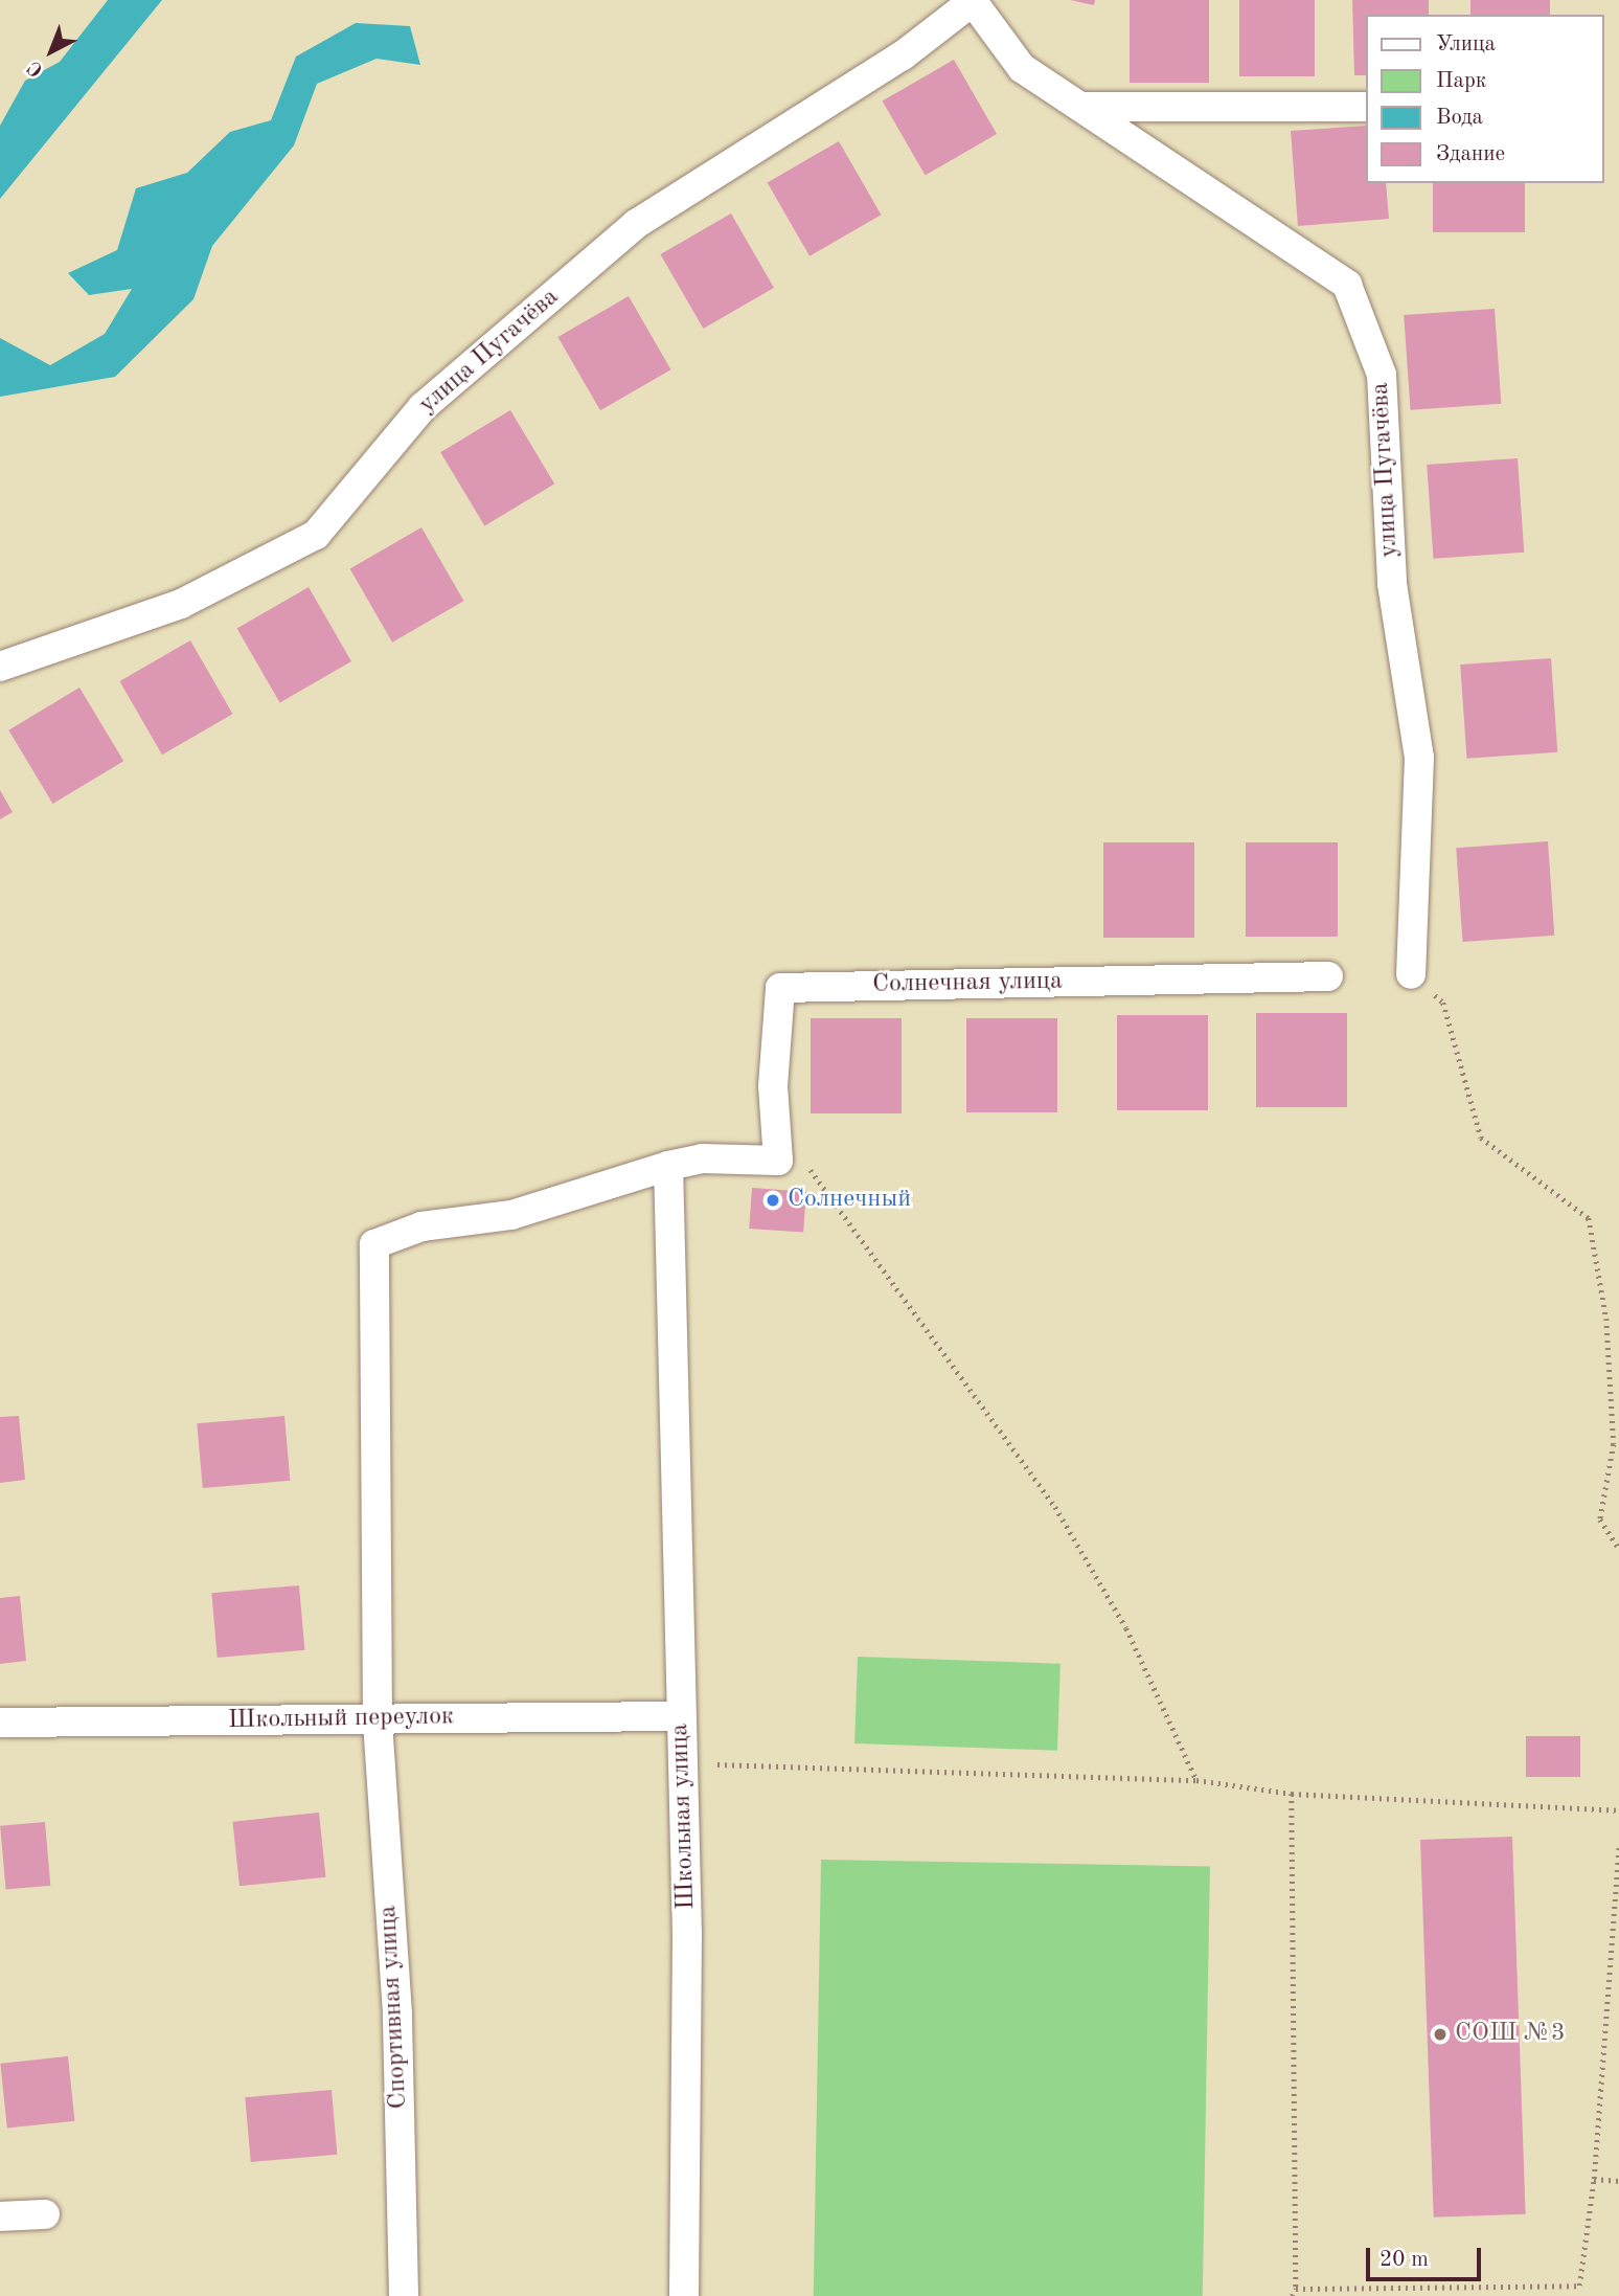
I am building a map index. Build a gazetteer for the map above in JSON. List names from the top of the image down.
{
  "streets": {
    "street": [
      "улица Пугачёва",
      "Солнечная улица",
      "Школьный переулок",
      "Школьная улица",
      "Спортивная улица"
    ]
  },
  "crossings": [
    ["Школьный переулок", "Школьная улица"],
    ["Школьный переулок", "Спортивная улица"],
    ["Школьная улица", "Спортивная улица"]
  ],
  "places": ["Солнечный", "СОШ №3"],
  "legend": [
    "Улица",
    "Парк",
    "Вода",
    "Здание"
  ],
  "scale_bar": "20 m",
  "north": "bottom left"
}
